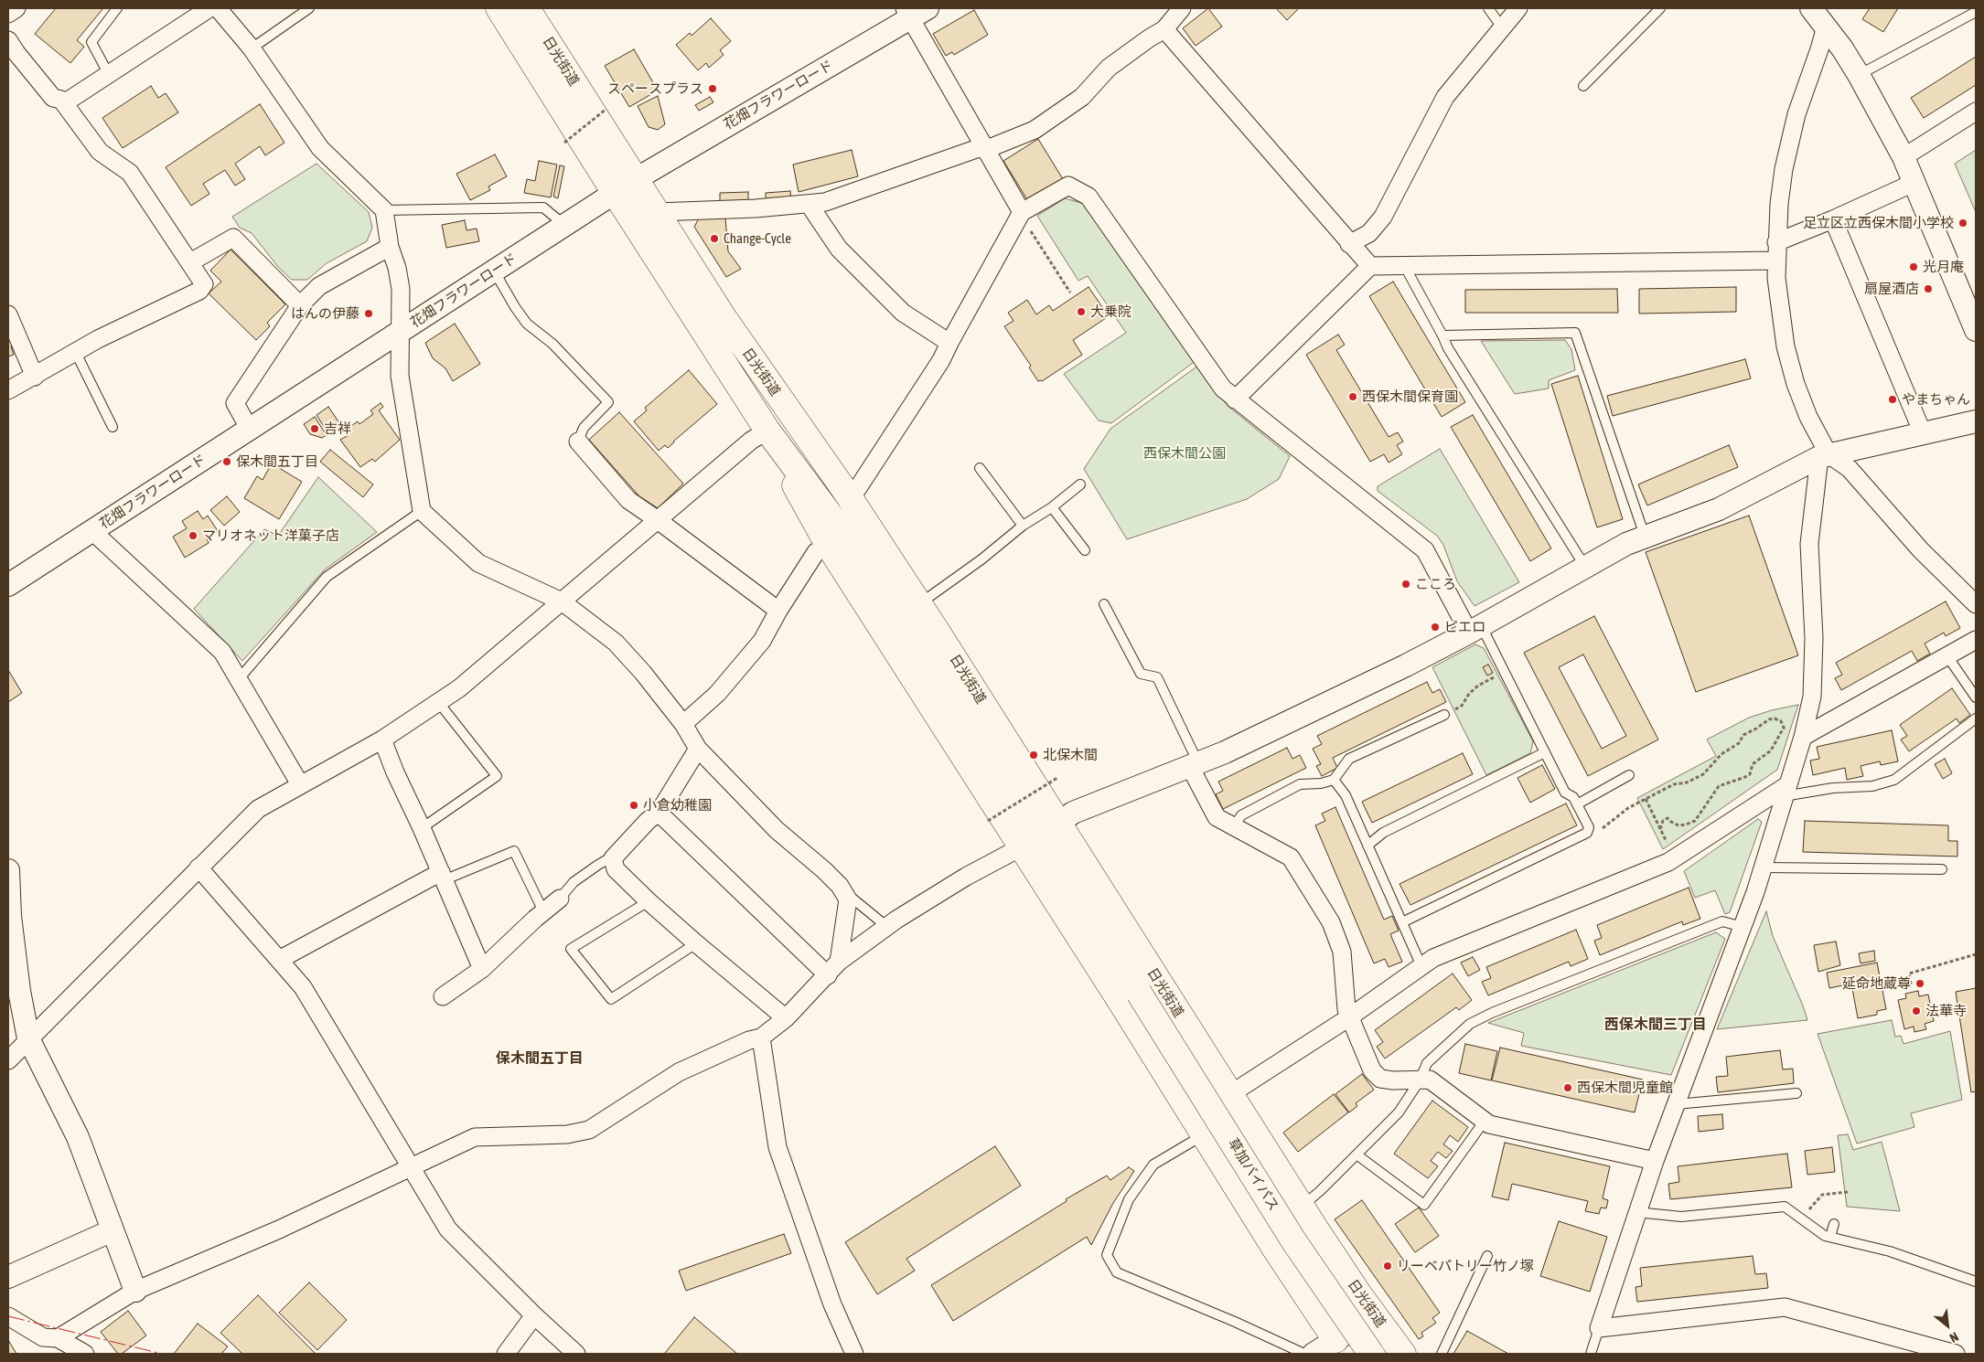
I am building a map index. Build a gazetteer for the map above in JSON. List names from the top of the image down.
{
  "streets": {
    "highway": ["日光街道", "草加バイパス"],
    "street": ["花畑フラワーロード"]
  },
  "crossings": [
    ["日光街道", "花畑フラワーロード"],
    ["日光街道", "草加バイパス"]
  ],
  "districts": ["西保木間三丁目", "保木間五丁目"],
  "parks": ["西保木間公園"],
  "places": [
    "スペースプラス",
    "足立区立西保木間小学校",
    "Change-Cycle",
    "光月庵",
    "扇屋酒店",
    "大乗院",
    "はんの伊藤",
    "西保木間保育園",
    "やまちゃん",
    "吉祥",
    "保木間五丁目",
    "マリオネット洋菓子店",
    "こころ",
    "ピエロ",
    "北保木間",
    "小倉幼稚園",
    "延命地蔵尊",
    "法華寺",
    "西保木間児童館",
    "リーベパトリー竹ノ塚"
  ],
  "north": "bottom right"
}
